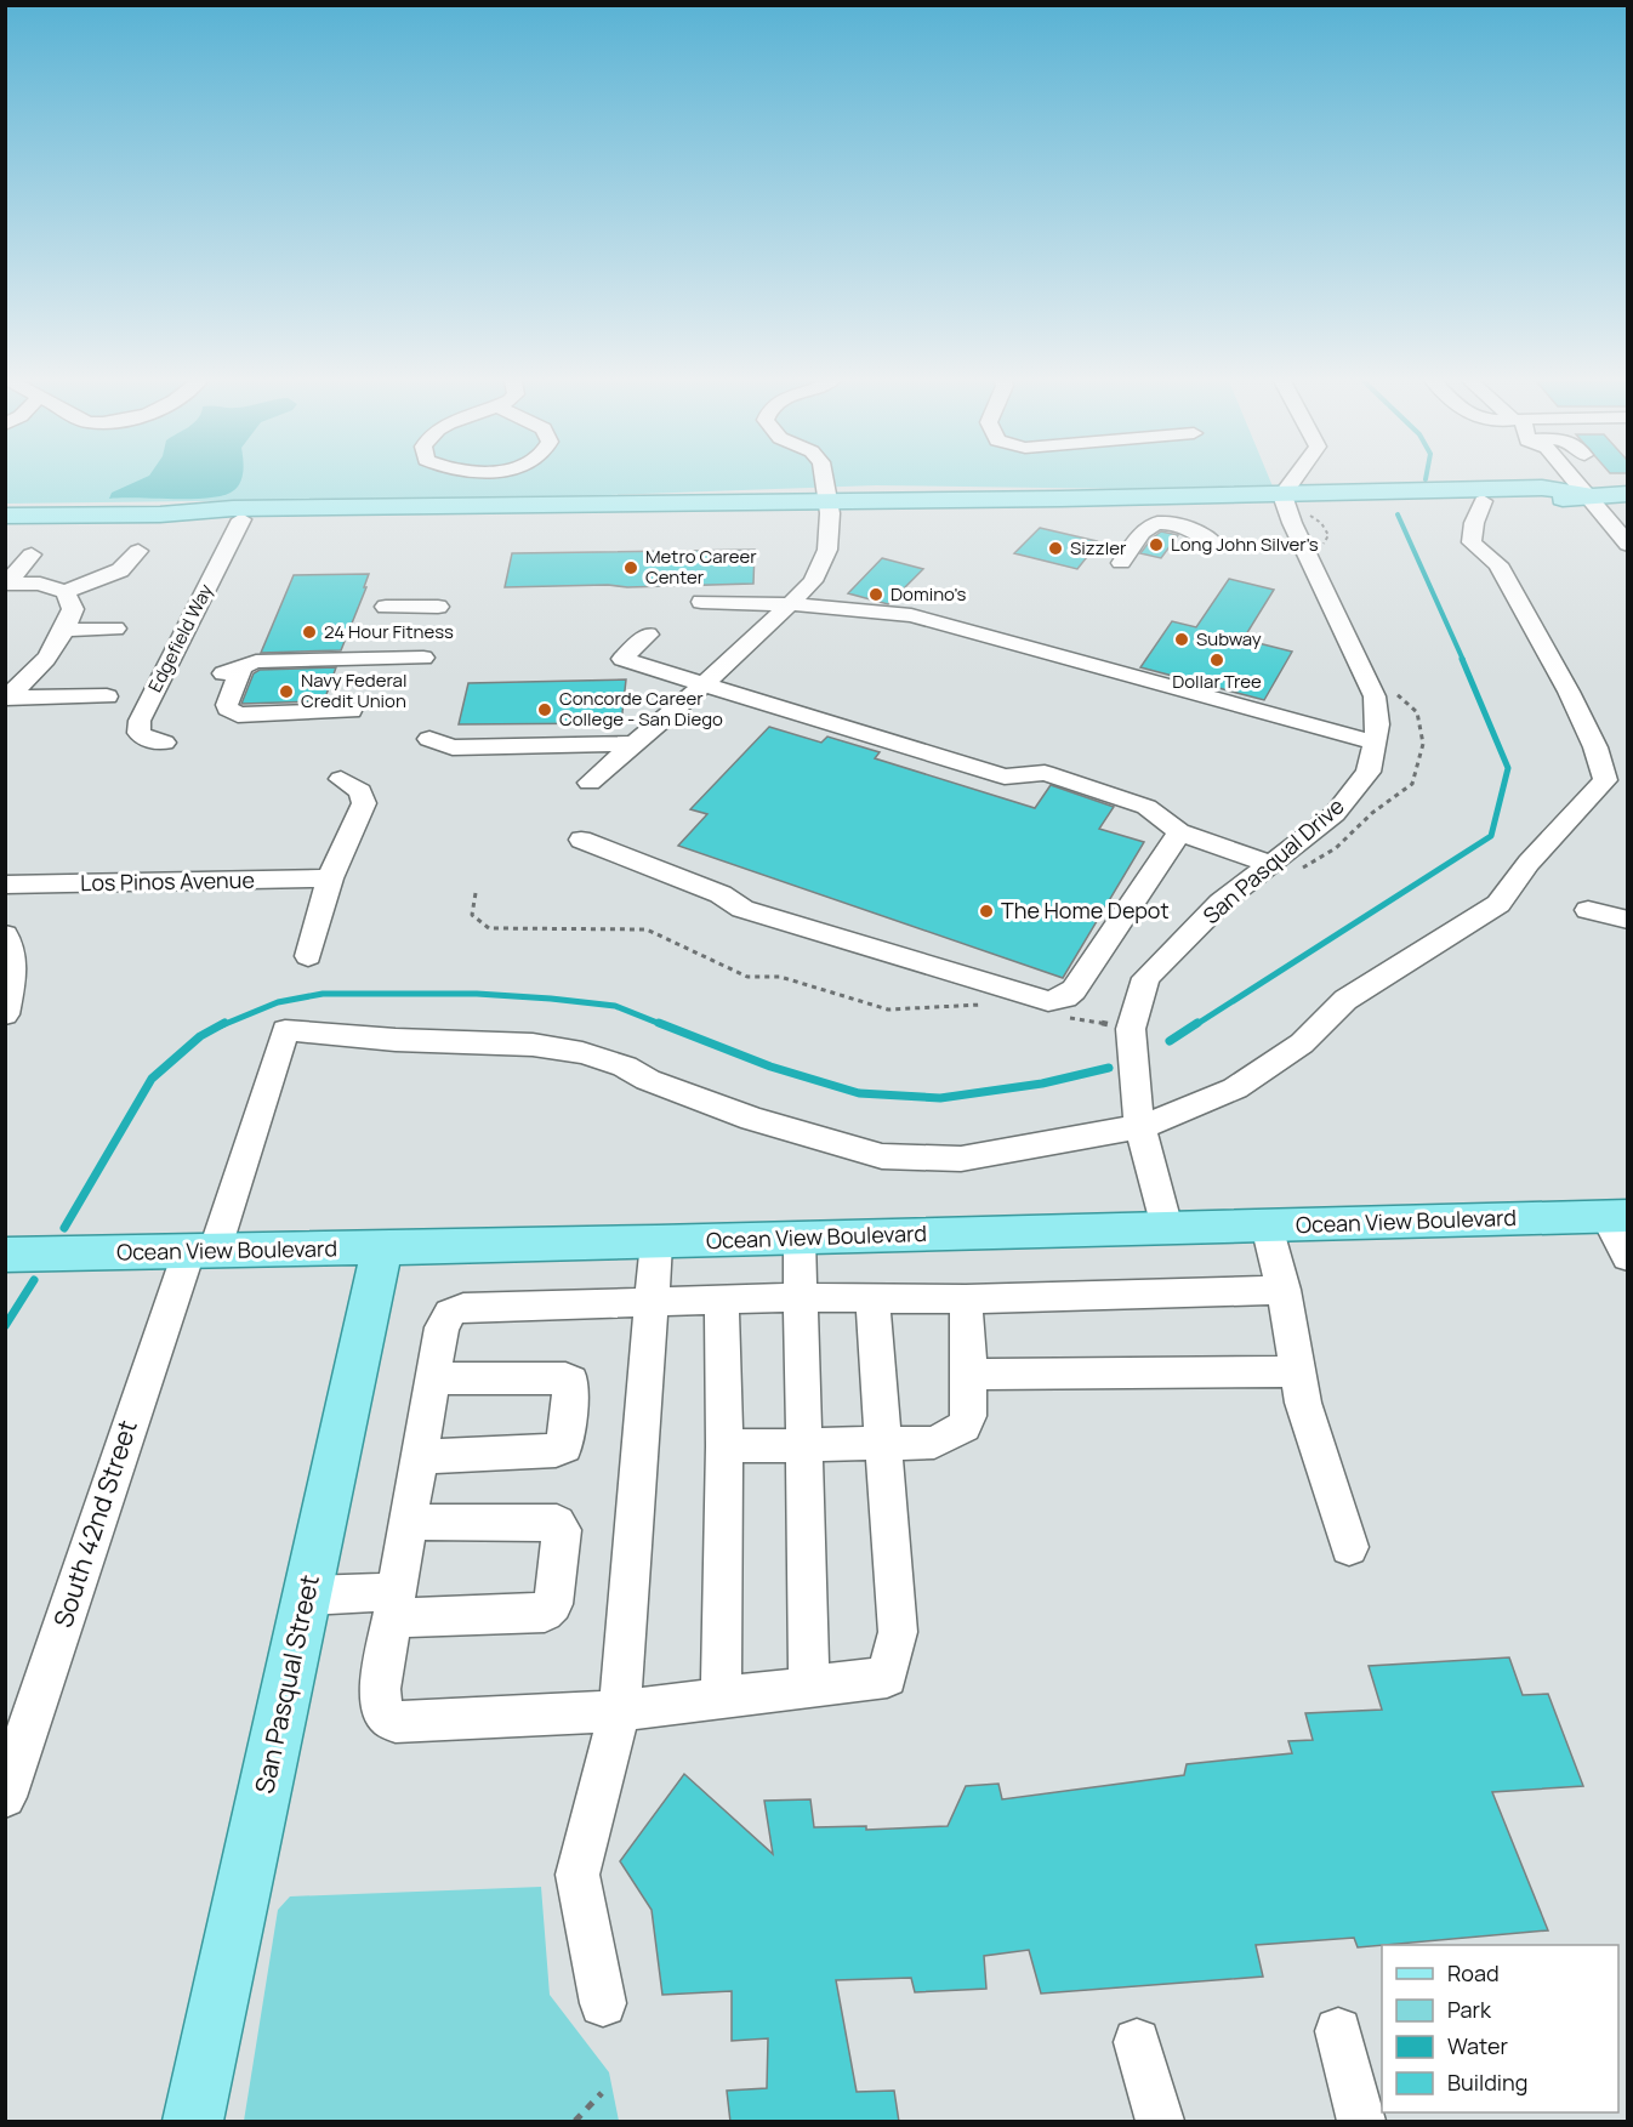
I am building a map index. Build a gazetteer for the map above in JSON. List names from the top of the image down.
{
  "streets": {
    "main road": ["Ocean View Boulevard", "San Pasqual Street"],
    "street": [
      "Edgefield Way",
      "San Pasqual Drive",
      "Los Pinos Avenue",
      "South 42nd Street"
    ]
  },
  "crossings": [
    ["San Pasqual Drive", "Ocean View Boulevard"],
    ["Ocean View Boulevard", "South 42nd Street"],
    ["Ocean View Boulevard", "San Pasqual Street"]
  ],
  "places": [
    "Long John Silver's",
    "Sizzler",
    "Metro Career Center",
    "Domino's",
    "24 Hour Fitness",
    "Subway",
    "Dollar Tree",
    "Navy Federal Credit Union",
    "Concorde Career College - San Diego",
    "The Home Depot"
  ],
  "legend": [
    "Road",
    "Park",
    "Water",
    "Building"
  ]
}
